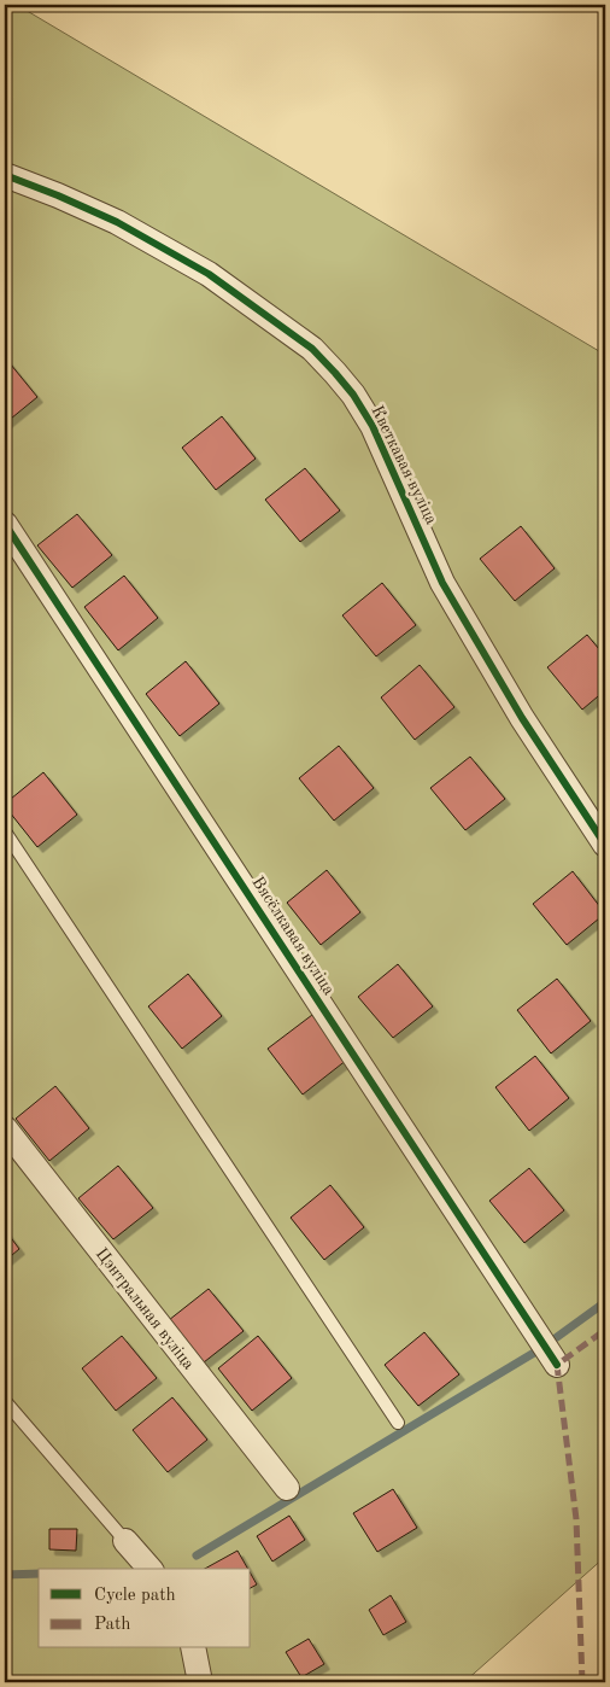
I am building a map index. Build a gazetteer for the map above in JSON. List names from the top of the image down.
{
  "streets": {
    "street": ["Кветкавая вуліца", "Вясёлкавая вуліца", "Цэнтральная вуліца"]
  },
  "legend": ["Cycle path", "Path"]
}
